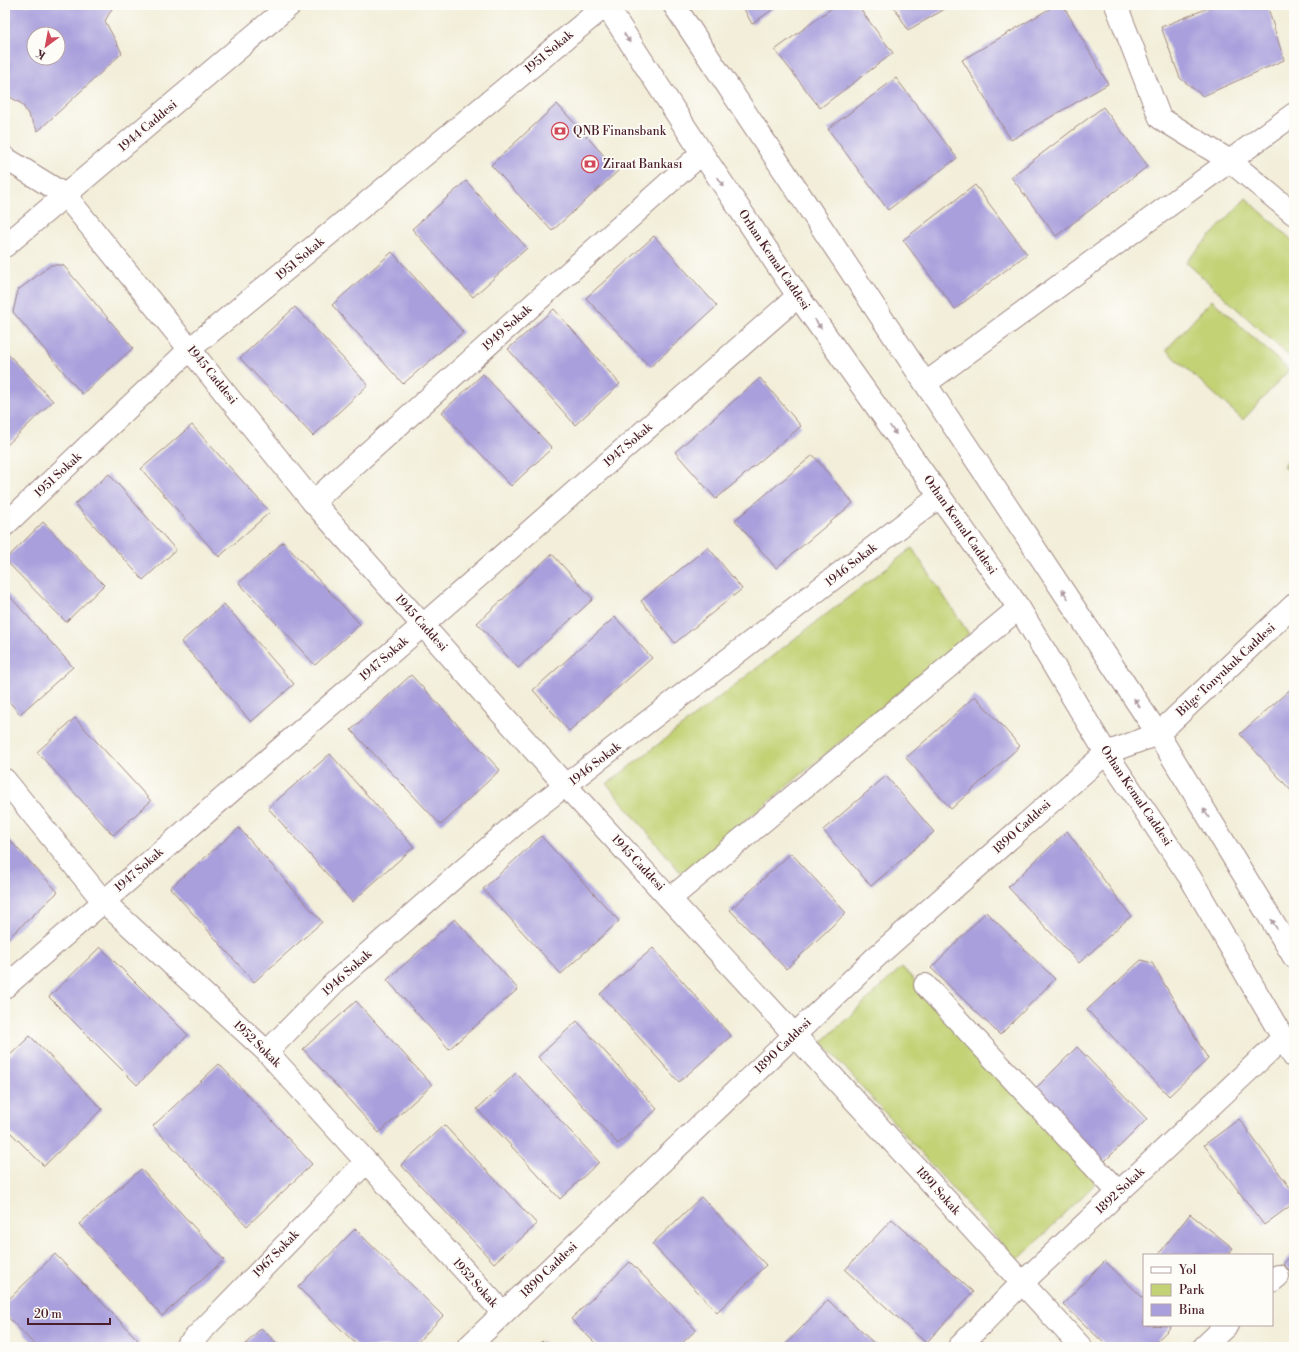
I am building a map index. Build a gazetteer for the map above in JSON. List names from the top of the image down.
{
  "streets": {
    "street": [
      "1951 Sokak",
      "1944 Caddesi",
      "Orhan Kemal Caddesi",
      "1949 Sokak",
      "1945 Caddesi",
      "1947 Sokak",
      "1946 Sokak",
      "Bilge Tonyukuk Caddesi",
      "1890 Caddesi",
      "1952 Sokak",
      "1891 Sokak",
      "1892 Sokak",
      "1967 Sokak"
    ]
  },
  "crossings": [
    ["1951 Sokak", "Orhan Kemal Caddesi"],
    ["1951 Sokak", "1945 Caddesi"],
    ["1944 Caddesi", "1945 Caddesi"],
    ["Orhan Kemal Caddesi", "1949 Sokak"],
    ["Orhan Kemal Caddesi", "1947 Sokak"],
    ["Orhan Kemal Caddesi", "1946 Sokak"],
    ["Orhan Kemal Caddesi", "1890 Caddesi"],
    ["Orhan Kemal Caddesi", "1892 Sokak"],
    ["1949 Sokak", "1945 Caddesi"],
    ["1945 Caddesi", "1947 Sokak"],
    ["1945 Caddesi", "1946 Sokak"],
    ["1945 Caddesi", "1890 Caddesi"],
    ["1945 Caddesi", "1891 Sokak"],
    ["1947 Sokak", "1952 Sokak"],
    ["1946 Sokak", "1952 Sokak"],
    ["1890 Caddesi", "1952 Sokak"],
    ["1890 Caddesi", "1891 Sokak"],
    ["1952 Sokak", "1967 Sokak"],
    ["1891 Sokak", "1892 Sokak"]
  ],
  "places": {
    "bank": ["QNB Finansbank", "Ziraat Bankası"]
  },
  "legend": ["Yol", "Park", "Bina"],
  "scale_bar": "20 m",
  "north": "bottom left"
}
